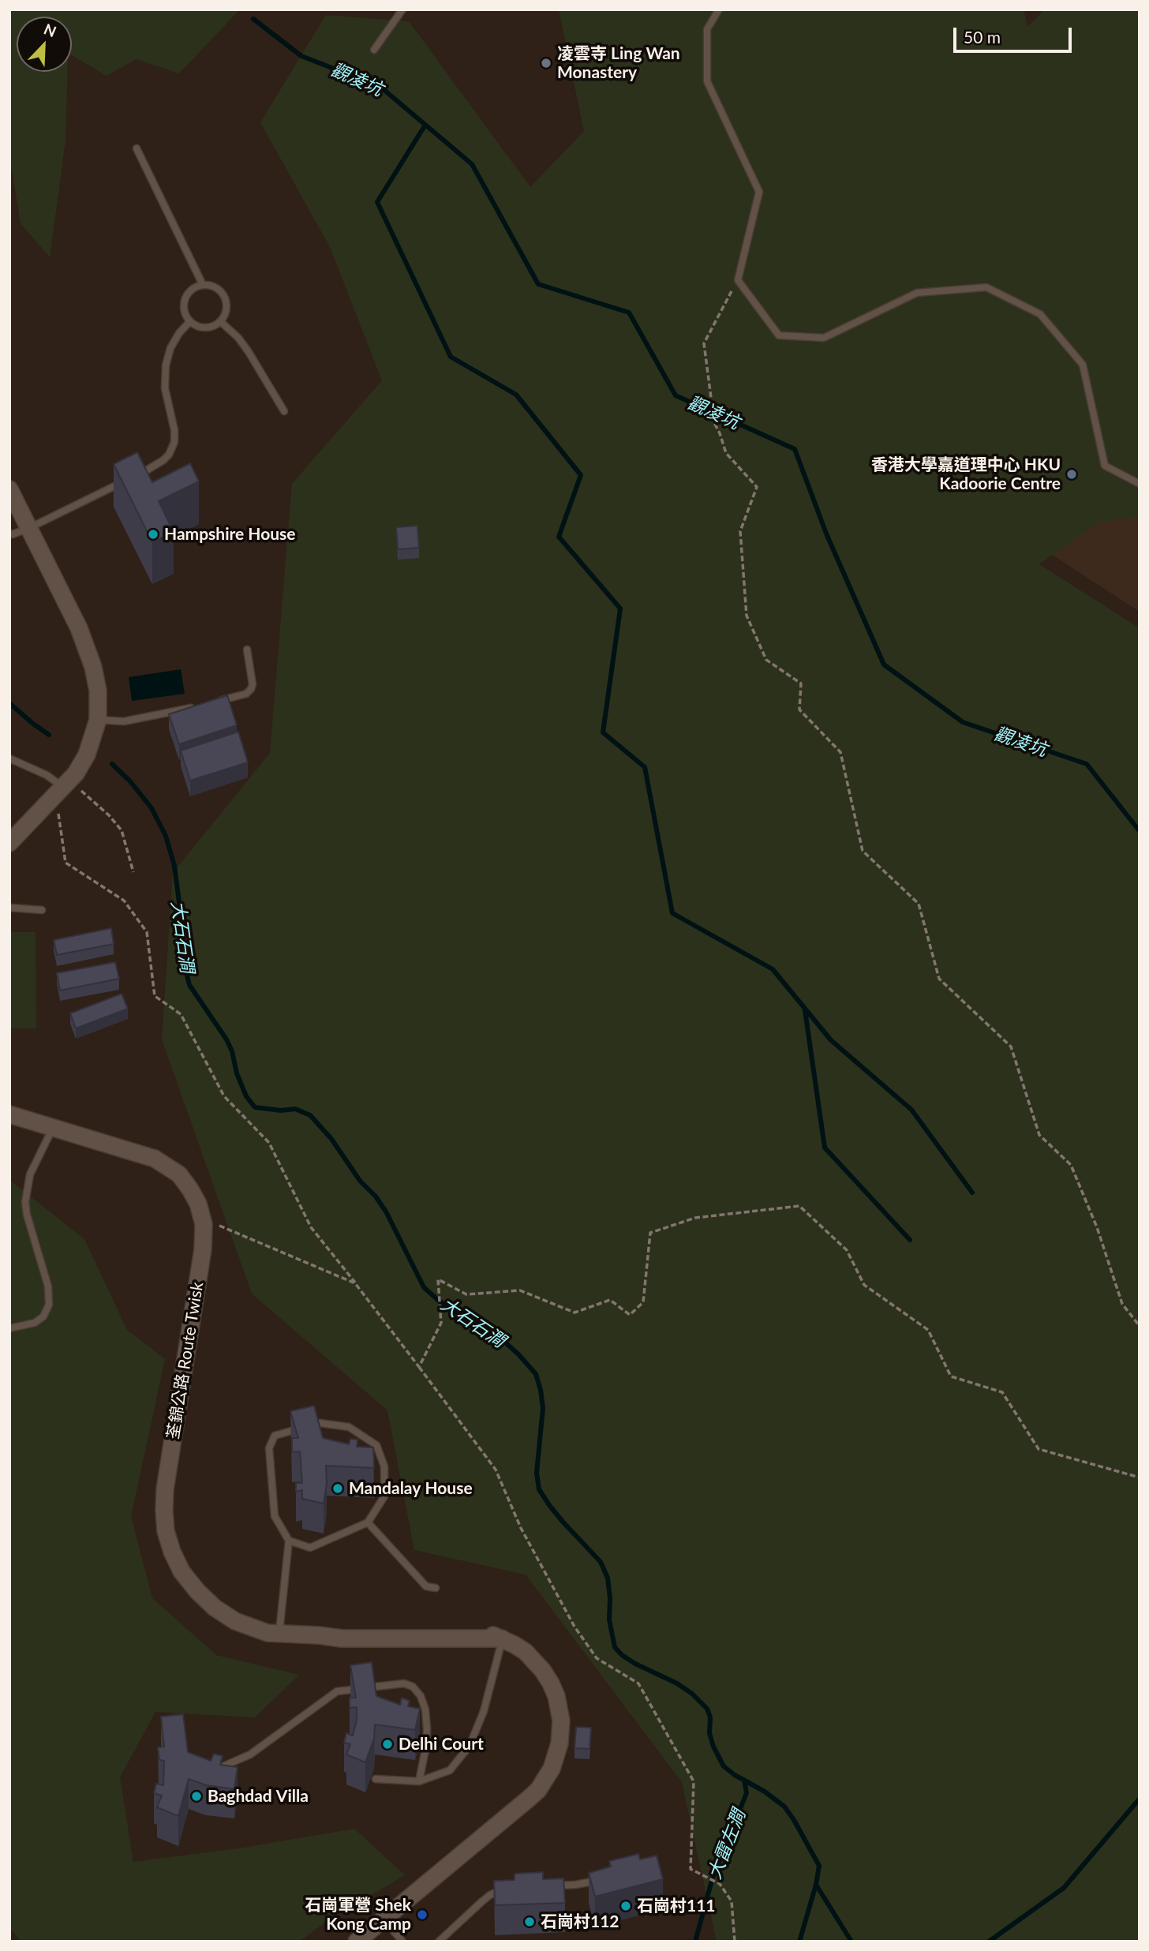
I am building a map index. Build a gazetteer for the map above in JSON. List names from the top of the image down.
{
  "streets": {
    "main road": ["荃錦公路 Route Twisk"]
  },
  "water": ["觀凌坑", "大石石澗", "大雷左澗"],
  "places": [
    "凌雲寺 Ling Wan Monastery",
    "香港大學嘉道理中心 HKU Kadoorie Centre",
    "Hampshire House",
    "Mandalay House",
    "Delhi Court",
    "Baghdad Villa",
    "石崗村111",
    "石崗軍營 Shek Kong Camp",
    "石崗村112"
  ],
  "scale_bar": "50 m",
  "north": "top right"
}
